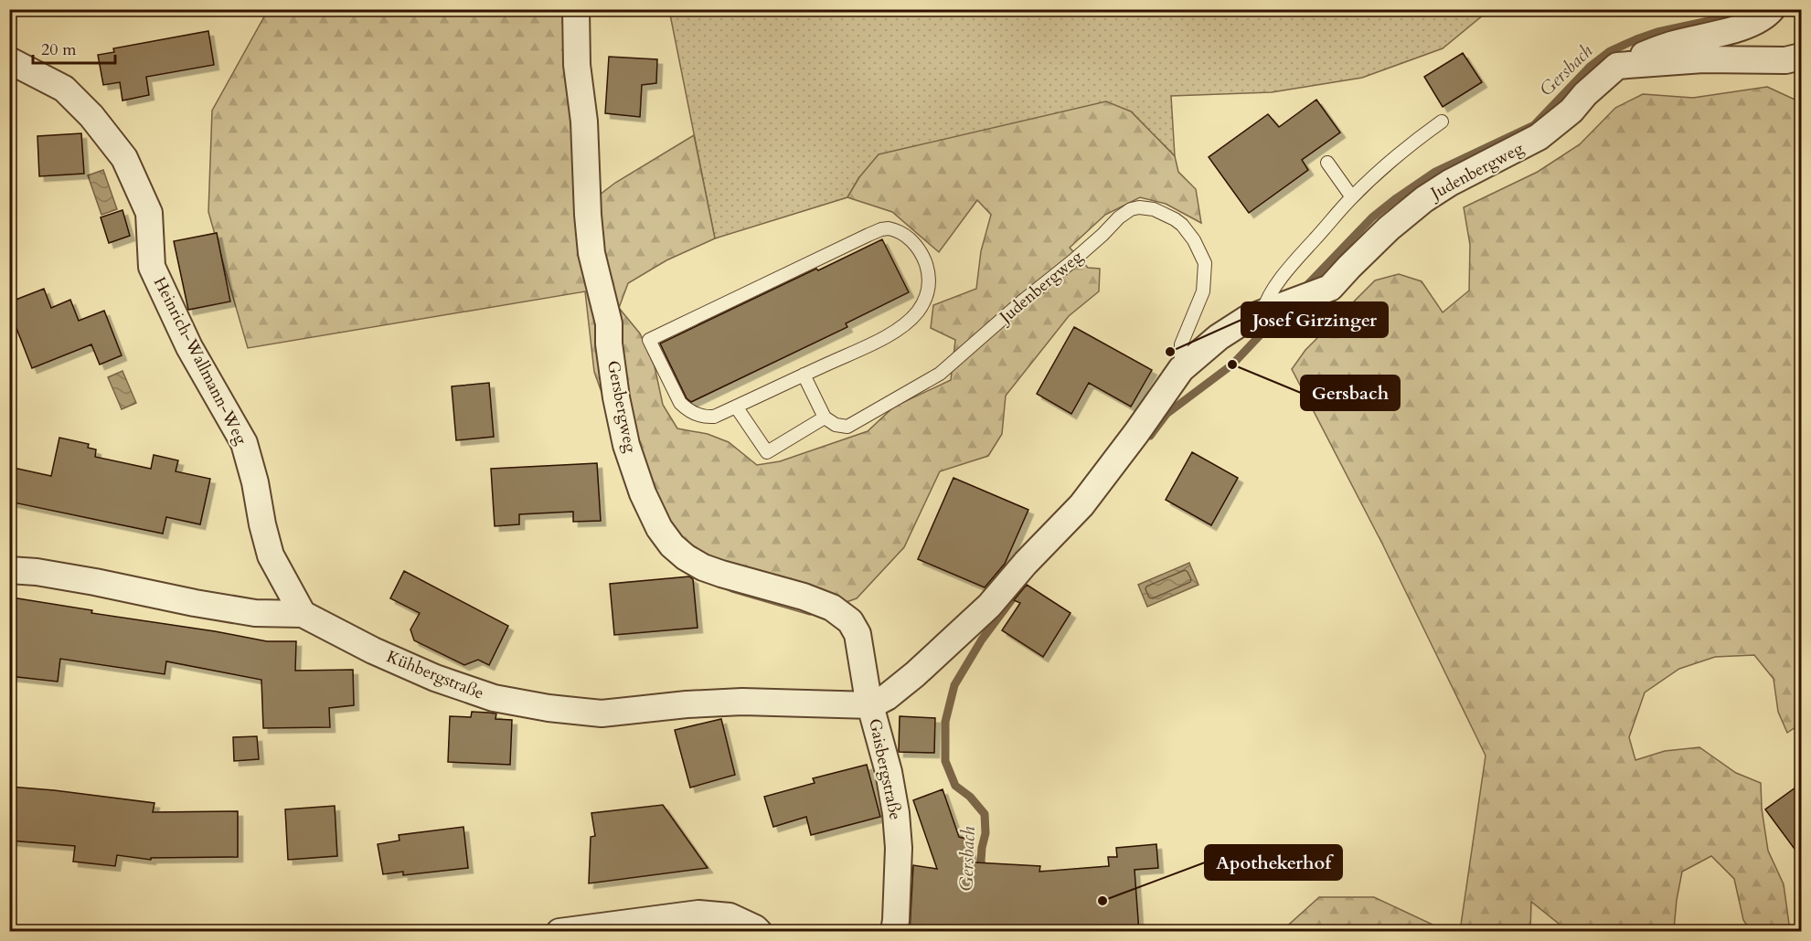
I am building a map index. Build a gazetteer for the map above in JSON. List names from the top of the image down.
{
  "streets": {
    "street": [
      "Judenbergweg",
      "Heinrich-Wallmann-Weg",
      "Gersbergweg",
      "Kühbergstraße",
      "Gaisbergstraße"
    ]
  },
  "crossings": [
    ["Judenbergweg", "Gersbergweg"],
    ["Judenbergweg", "Kühbergstraße"],
    ["Judenbergweg", "Gaisbergstraße"],
    ["Heinrich-Wallmann-Weg", "Kühbergstraße"],
    ["Gersbergweg", "Kühbergstraße"],
    ["Gersbergweg", "Gaisbergstraße"],
    ["Kühbergstraße", "Gaisbergstraße"]
  ],
  "water": ["Gersbach"],
  "places": ["Josef Girzinger", "Gersbach", "Apothekerhof"],
  "scale_bar": "20 m"
}
